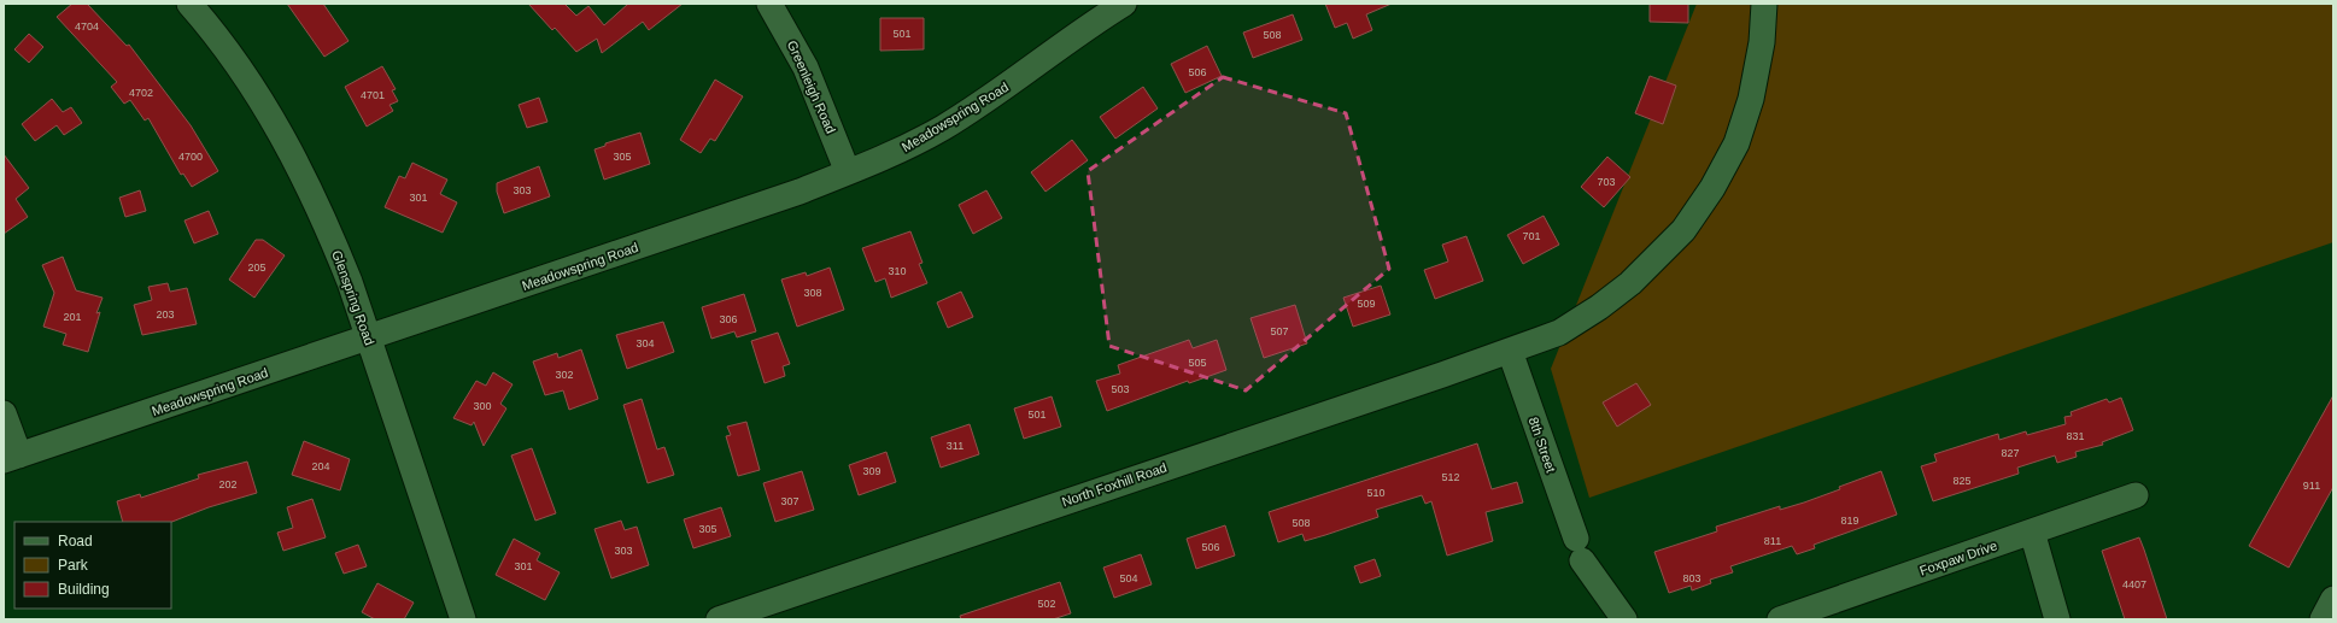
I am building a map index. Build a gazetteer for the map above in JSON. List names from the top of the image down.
{
  "streets": {
    "street": [
      "Greenleigh Road",
      "Meadowspring Road",
      "Glenspring Road",
      "8th Street",
      "North Foxhill Road",
      "Foxpaw Drive"
    ]
  },
  "crossings": [
    ["Greenleigh Road", "Meadowspring Road"],
    ["Meadowspring Road", "Glenspring Road"],
    ["8th Street", "North Foxhill Road"]
  ],
  "house_numbers": [
    "4704",
    "501",
    "508",
    "506",
    "4702",
    "4701",
    "4700",
    "305",
    "703",
    "303",
    "301",
    "701",
    "205",
    "310",
    "308",
    "509",
    "203",
    "201",
    "306",
    "507",
    "304",
    "505",
    "302",
    "503",
    "300",
    "501",
    "831",
    "311",
    "827",
    "204",
    "309",
    "512",
    "825",
    "202",
    "911",
    "510",
    "307",
    "819",
    "508",
    "305",
    "811",
    "506",
    "303",
    "301",
    "504",
    "803",
    "4407",
    "502"
  ],
  "legend": ["Road", "Park", "Building"]
}
